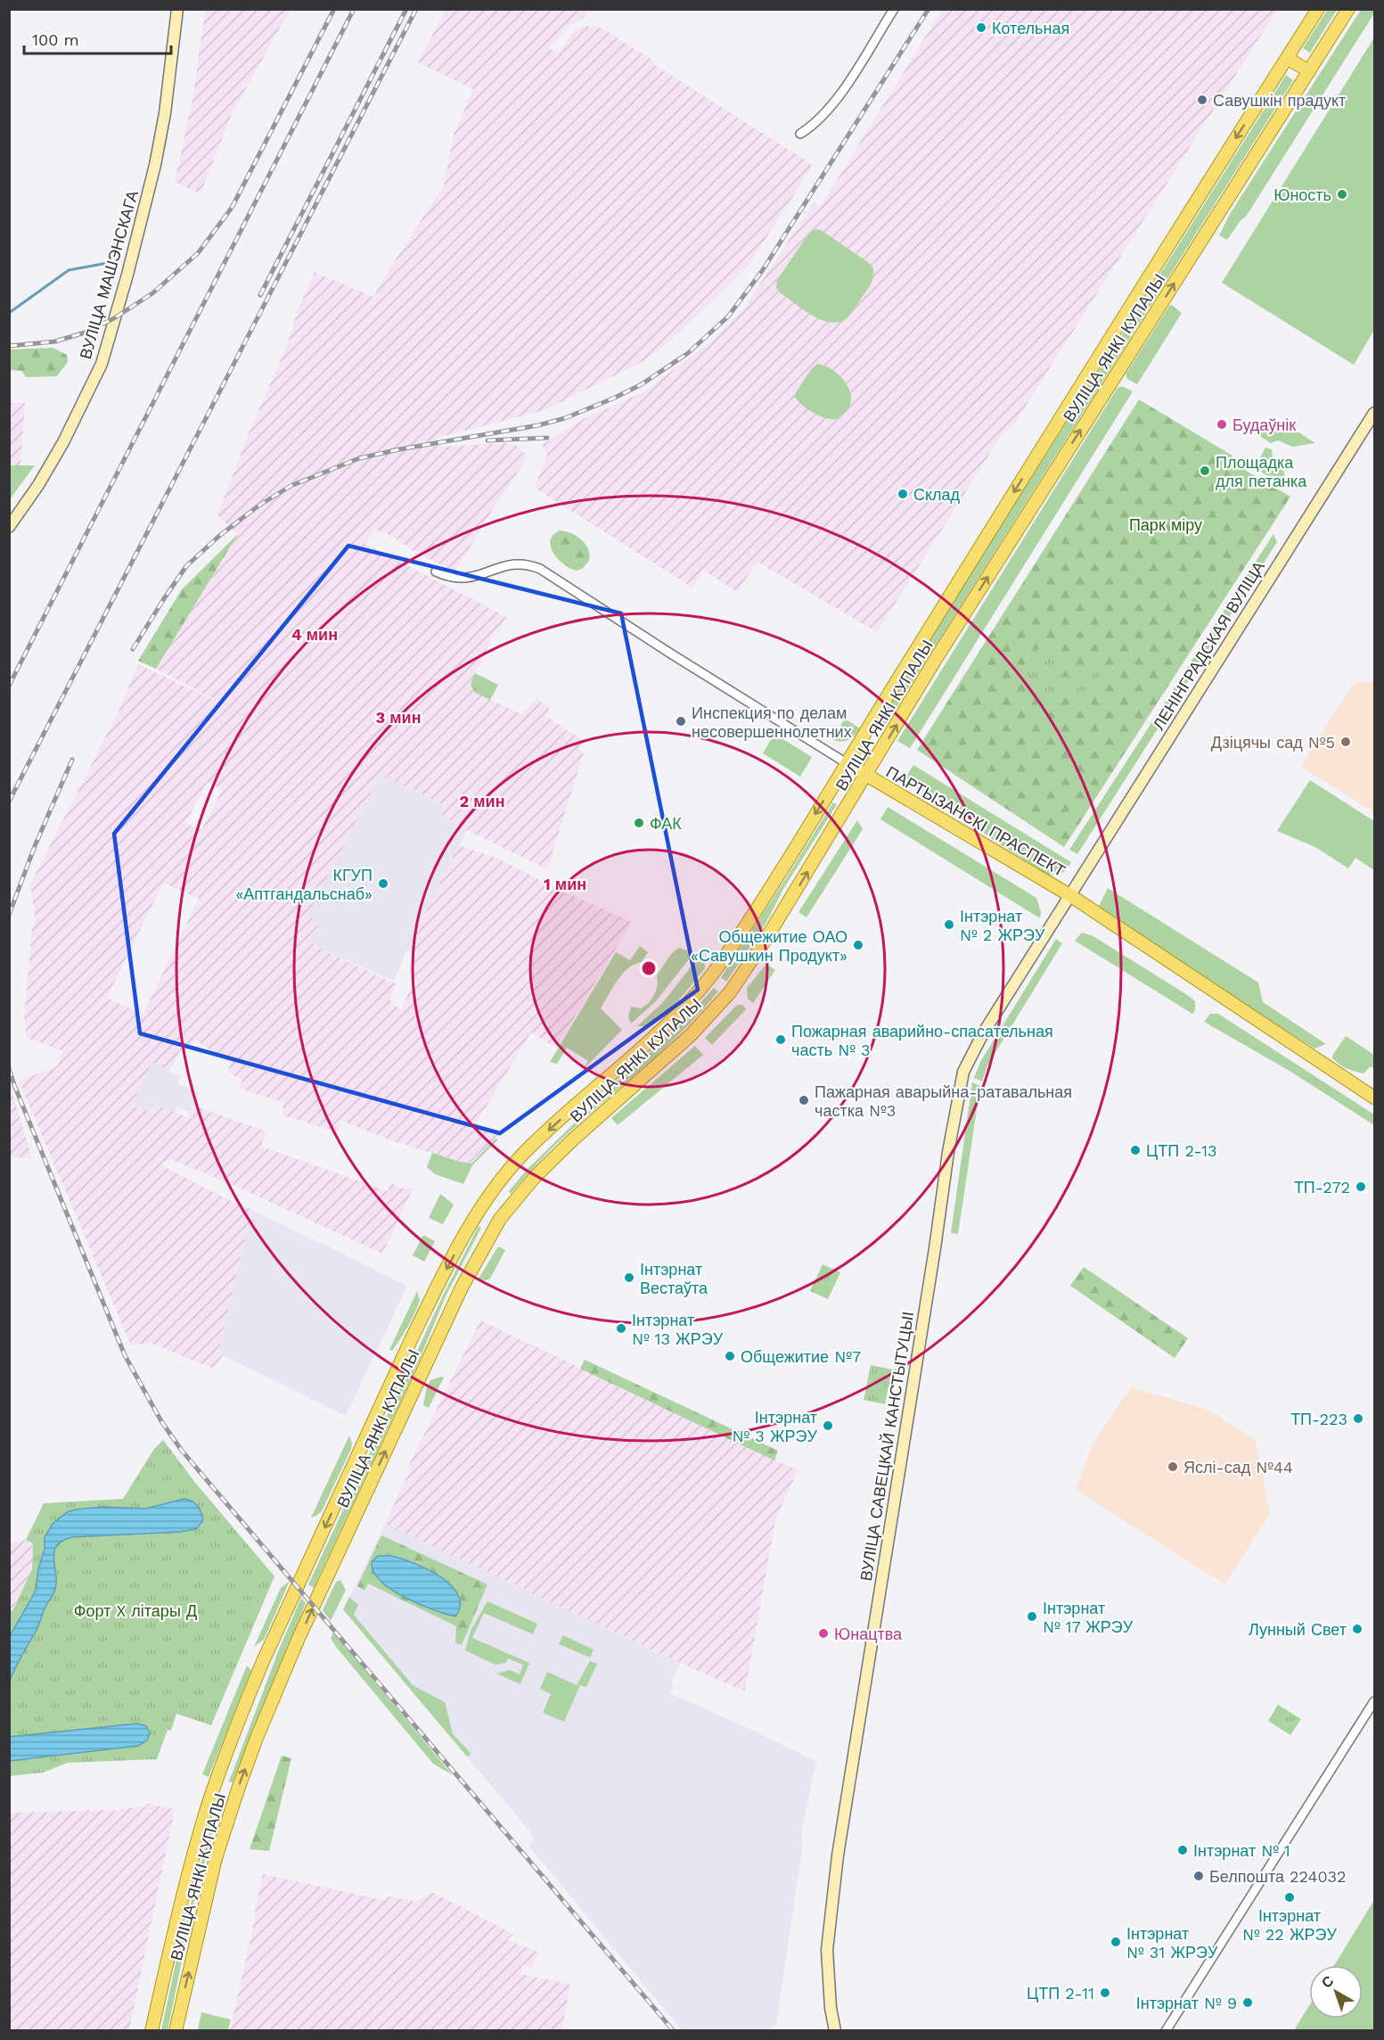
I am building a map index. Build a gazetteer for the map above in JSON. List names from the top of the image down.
{
  "streets": {
    "main road": [
      "ВУЛІЦА МАШЭНСКАГА",
      "ВУЛІЦА ЯНКІ КУПАЛЫ",
      "ЛЕНІНГРАДСКАЯ ВУЛІЦА",
      "ПАРТЫЗАНСКІ ПРАСПЕКТ",
      "ВУЛІЦА САВЕЦКАЙ КАНСТЫТУЦЫІ"
    ]
  },
  "crossings": [
    ["ВУЛІЦА ЯНКІ КУПАЛЫ", "ПАРТЫЗАНСКІ ПРАСПЕКТ"],
    ["ЛЕНІНГРАДСКАЯ ВУЛІЦА", "ПАРТЫЗАНСКІ ПРАСПЕКТ"],
    ["ЛЕНІНГРАДСКАЯ ВУЛІЦА", "ВУЛІЦА САВЕЦКАЙ КАНСТЫТУЦЫІ"],
    ["ПАРТЫЗАНСКІ ПРАСПЕКТ", "ВУЛІЦА САВЕЦКАЙ КАНСТЫТУЦЫІ"]
  ],
  "parks": ["Парк міру", "Форт X літары Д"],
  "places": [
    "Котельная",
    "Савушкін прадукт",
    "Юность",
    "Будаўнік",
    "Площадка для петанка",
    "Склад",
    "Инспекция по делам несовершеннолетних",
    "Дзіцячы сад №5",
    "ФАК",
    "КГУП «Аптгандальснаб»",
    "Інтэрнат № 2 ЖРЭУ",
    "Общежитие ОАО «Савушкин Продукт»",
    "Пожарная аварийно-спасательная часть № 3",
    "Пажарная аварыйна-ратавальная частка №3",
    "ЦТП 2-13",
    "ТП-272",
    "Інтэрнат Вестаўта",
    "Інтэрнат № 13 ЖРЭУ",
    "Общежитие №7",
    "ТП-223",
    "Інтэрнат № 3 ЖРЭУ",
    "Яслі-сад №44",
    "Інтэрнат № 17 ЖРЭУ",
    "Лунный Свет",
    "Юнацтва",
    "Інтэрнат № 1",
    "Белпошта 224032",
    "Інтэрнат № 22 ЖРЭУ",
    "Інтэрнат № 31 ЖРЭУ",
    "ЦТП 2-11",
    "Інтэрнат № 9"
  ],
  "scale_bar": "100 m",
  "north": "top left",
  "rings": [
    "4 мин",
    "3 мин",
    "2 мин",
    "1 мин"
  ]
}
